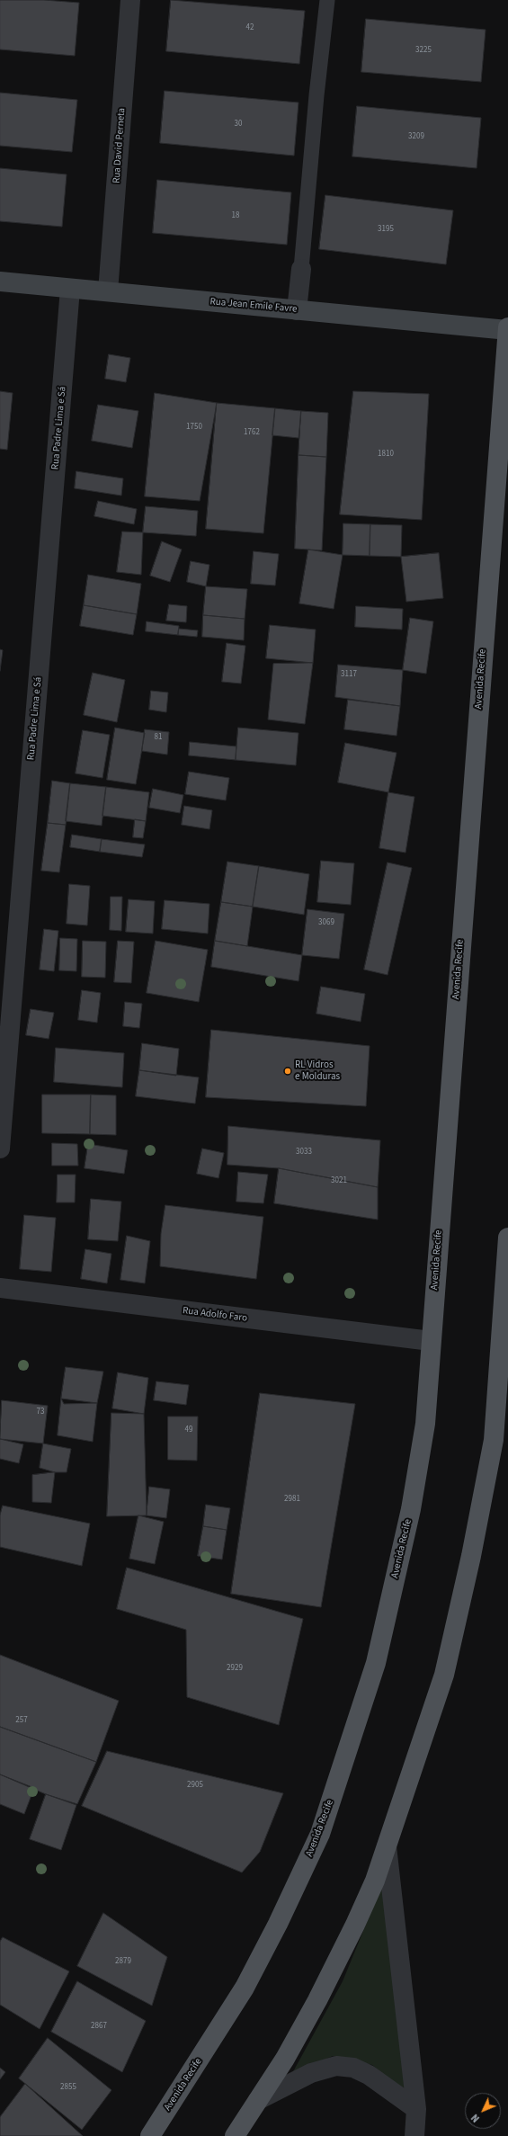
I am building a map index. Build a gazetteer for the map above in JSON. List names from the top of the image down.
{
  "streets": {
    "main road": ["Rua Jean Emile Favre", "Avenida Recife"],
    "street": ["Rua David Perneta", "Rua Padre Lima e Sá", "Rua Adolfo Faro"]
  },
  "crossings": [
    ["Rua David Perneta", "Rua Jean Emile Favre"],
    ["Rua Jean Emile Favre", "Rua Padre Lima e Sá"],
    ["Rua Jean Emile Favre", "Avenida Recife"],
    ["Avenida Recife", "Rua Adolfo Faro"]
  ],
  "places": ["RL Vidros e Molduras"],
  "house_numbers": [
    "42",
    "3225",
    "30",
    "3209",
    "18",
    "3195",
    "1750",
    "1762",
    "1810",
    "3117",
    "81",
    "3069",
    "3033",
    "3021",
    "73",
    "49",
    "2981",
    "2929",
    "257",
    "2905",
    "2879",
    "2867",
    "2855"
  ],
  "north": "bottom left"
}
